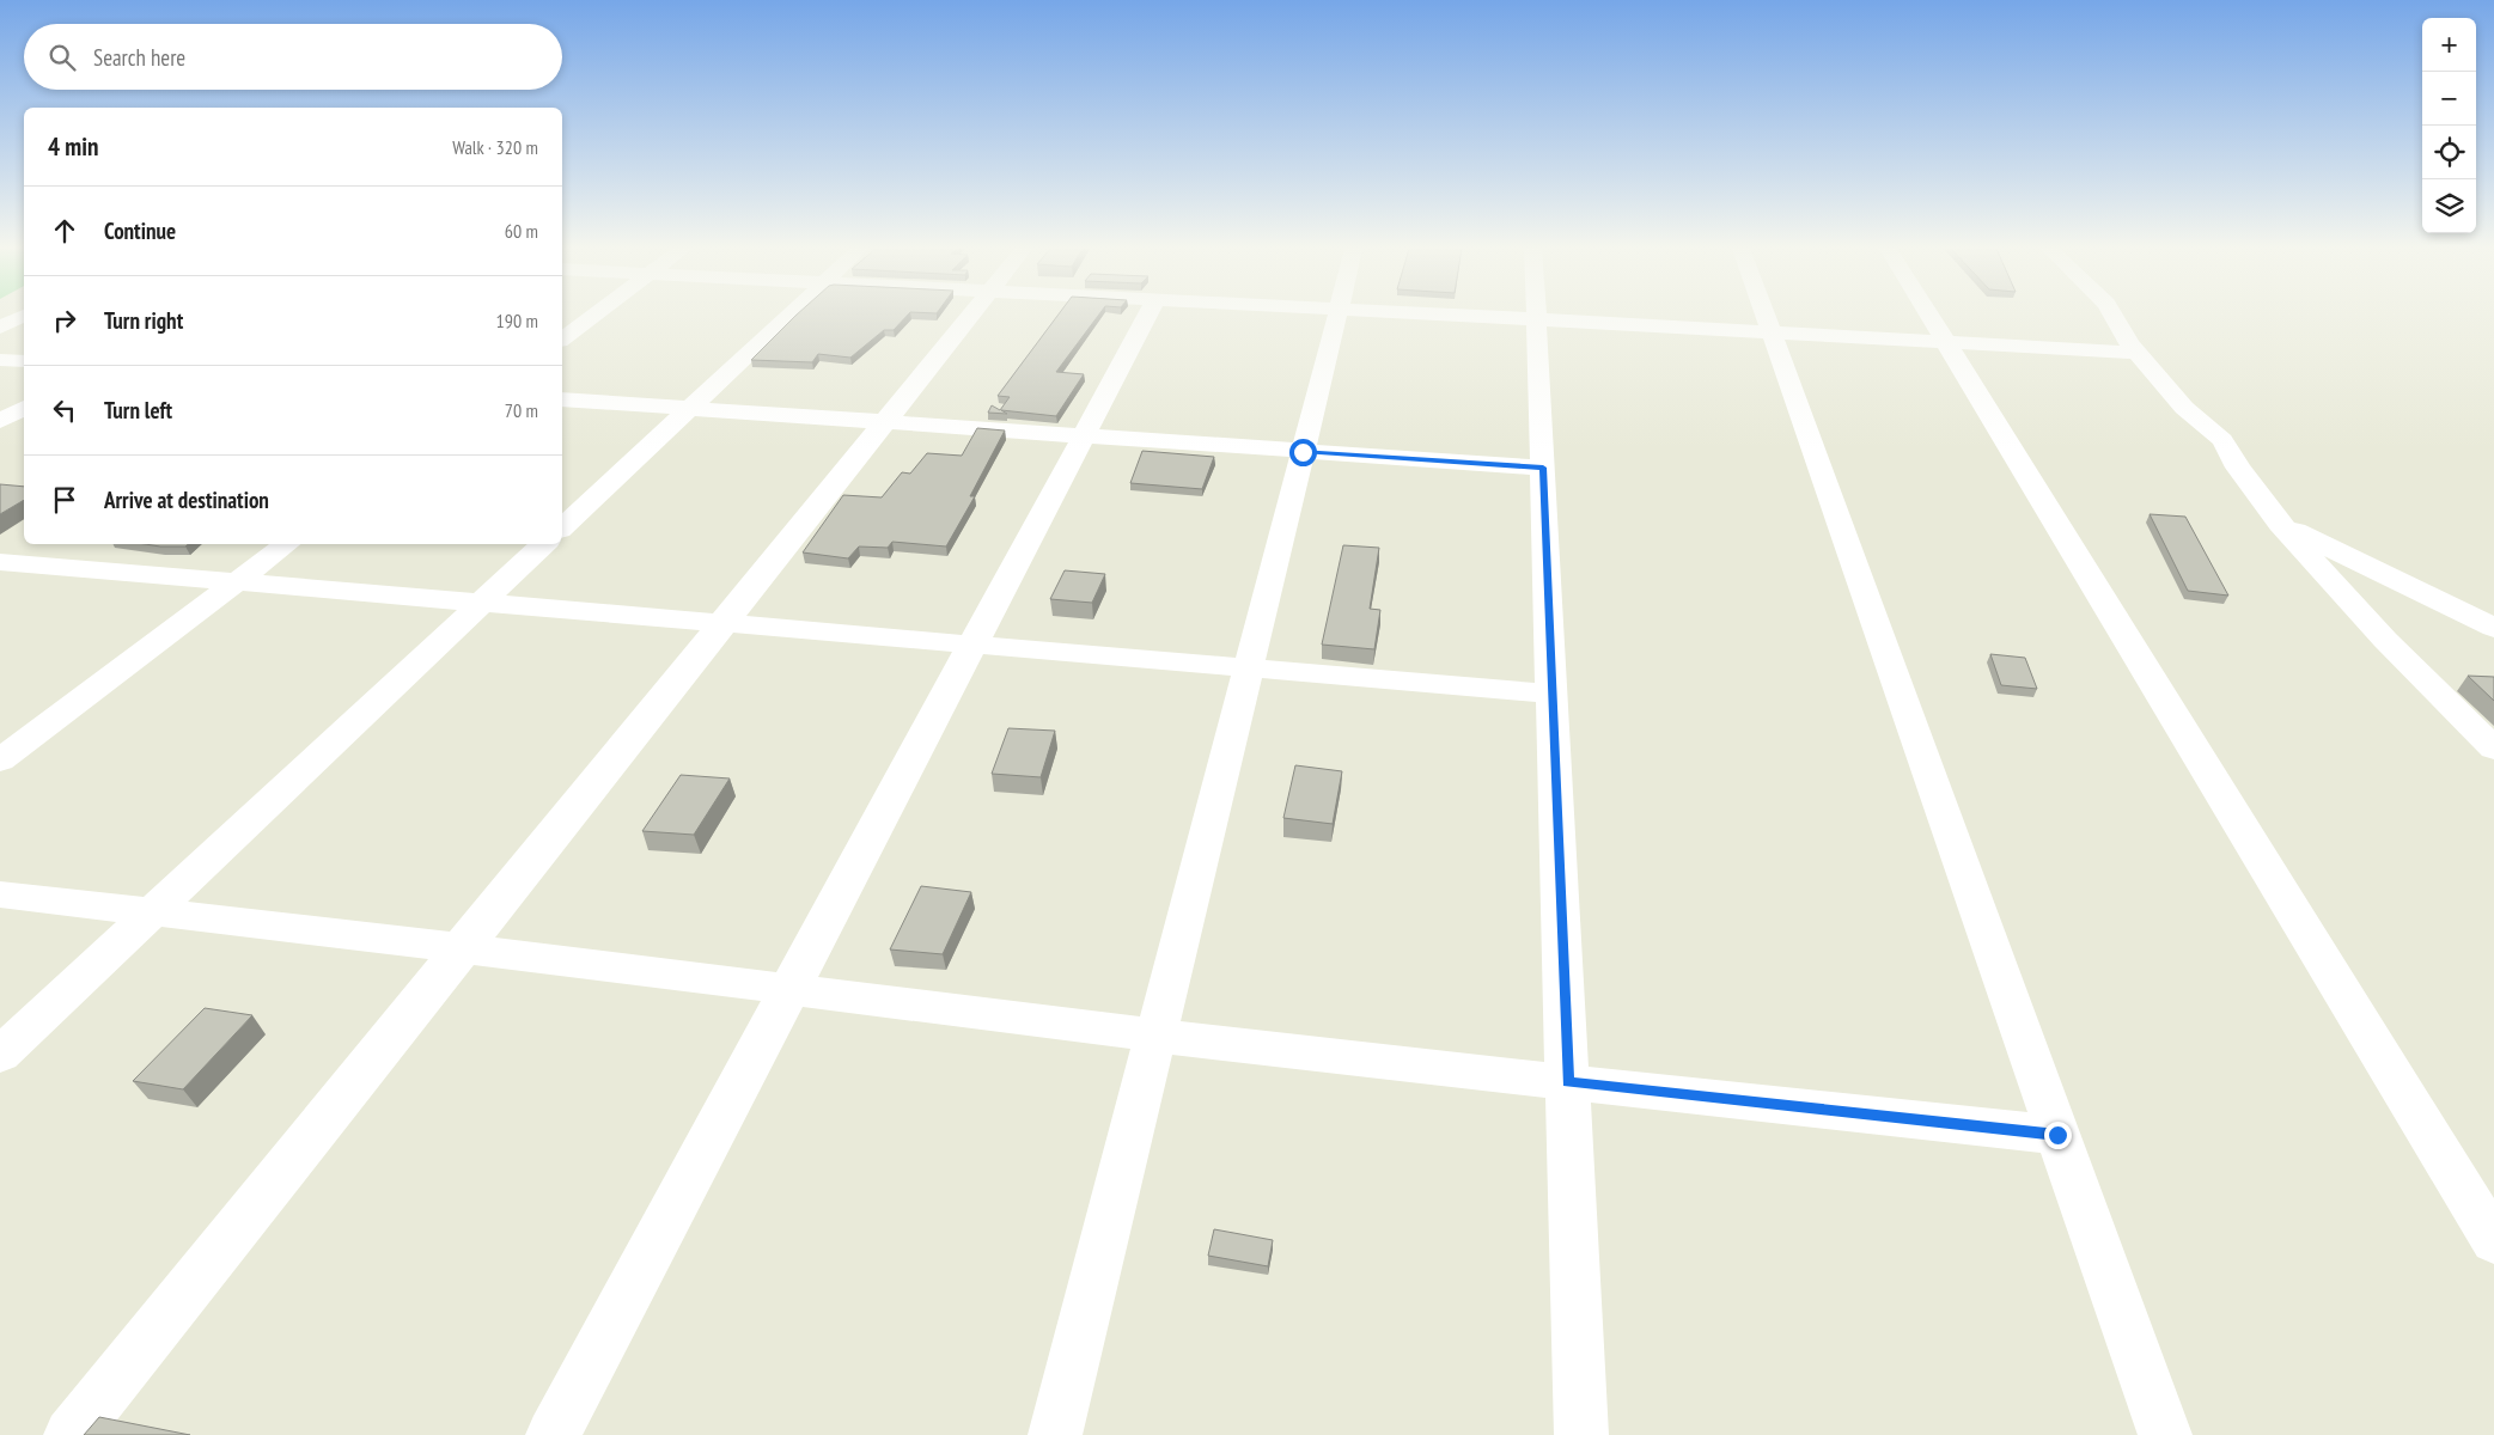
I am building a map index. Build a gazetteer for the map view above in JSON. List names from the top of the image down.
{
  "page": {
    "map_buttons": ["+", "−"],
    "search": "Search here",
    "heading": ["4 min", "Walk · 320 m"],
    "list": [
      ["Continue", "60 m"],
      ["Turn right", "190 m"],
      ["Turn left", "70 m"],
      "Arrive at destination"
    ]
  }
}
